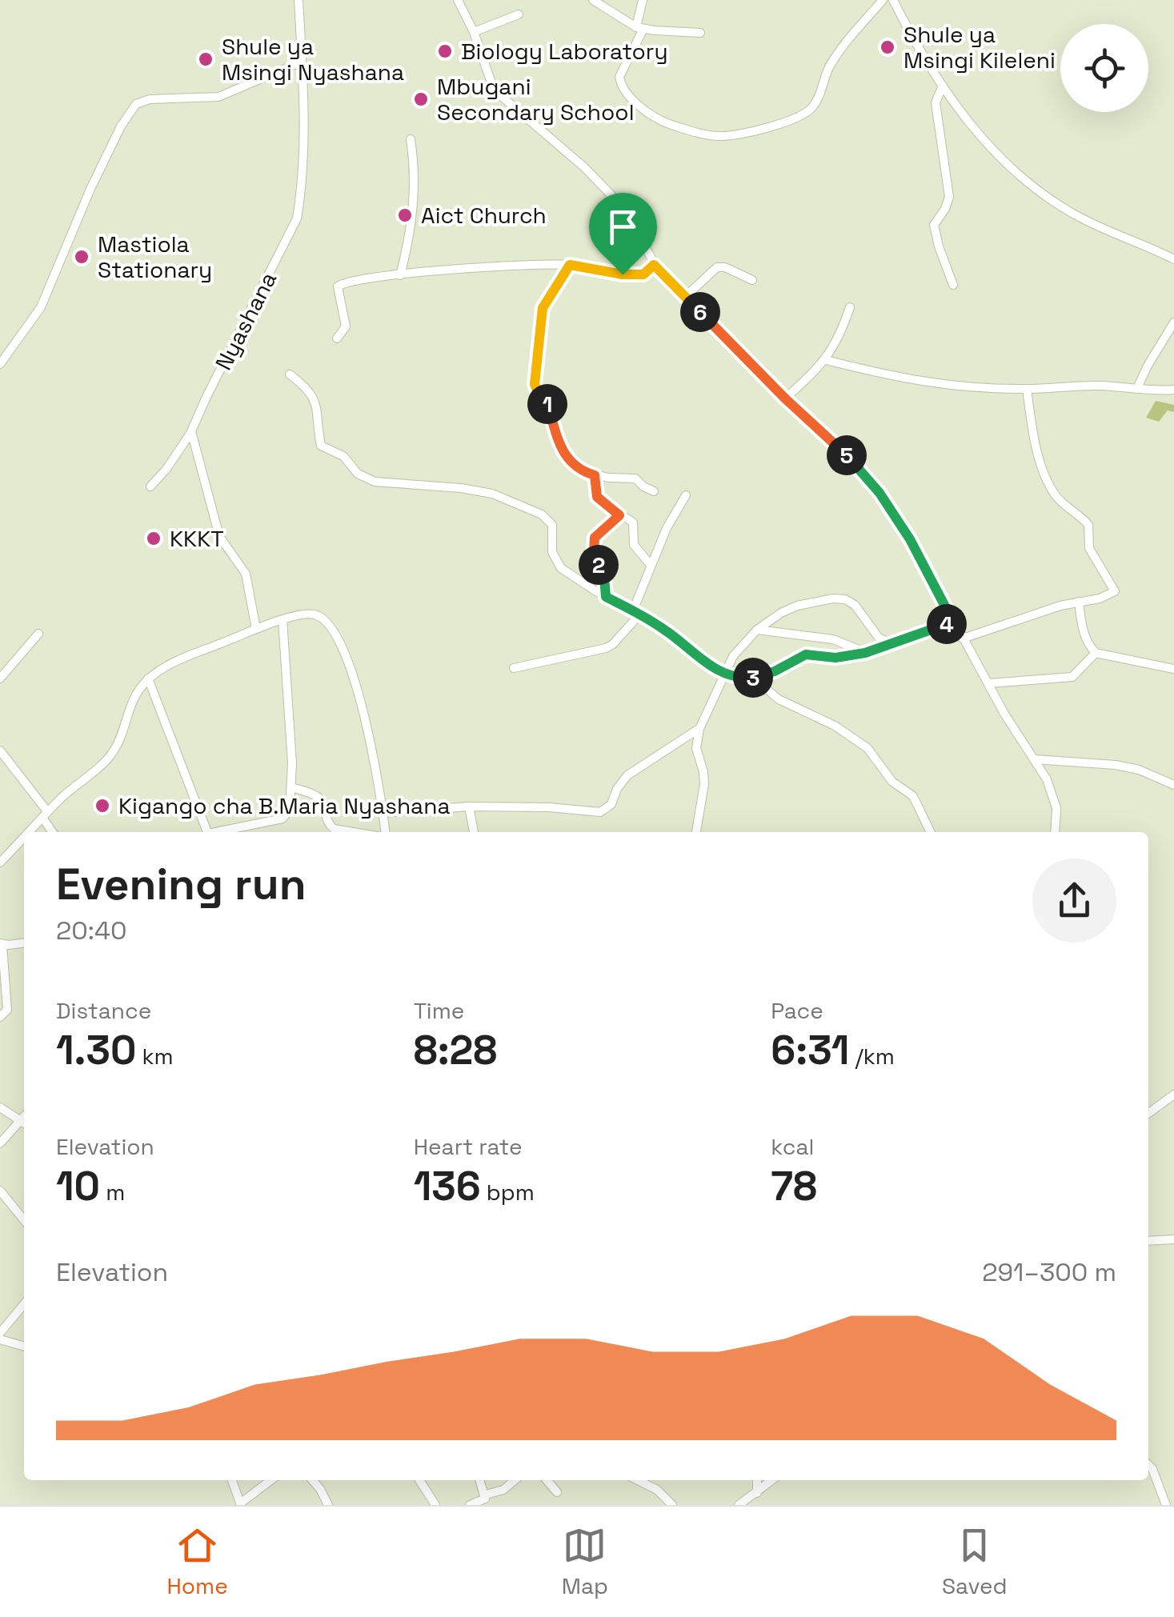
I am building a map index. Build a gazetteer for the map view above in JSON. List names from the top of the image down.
{
  "streets": {
    "street": ["Nyashana"]
  },
  "places": [
    "Shule ya Msingi Kileleni",
    "Biology Laboratory",
    "Shule ya Msingi Nyashana",
    "Mbugani Secondary School",
    "Aict Church",
    "Mastiola Stationary",
    "KKKT",
    "Kigango cha B.Maria Nyashana"
  ],
  "page": {
    "pins": [
      "6",
      "1",
      "5",
      "2",
      "4",
      "3"
    ],
    "heading": ["Evening run", "20:40"],
    "stats": [
      ["Distance", "1.30 km"],
      ["Time", "8:28"],
      ["Pace", "6:31 /km"],
      ["Elevation", "10 m"],
      ["Heart rate", "136 bpm"],
      ["kcal", "78"]
    ],
    "chart": ["Elevation", "291–300 m"],
    "tabs": ["Home", "Map", "Saved"]
  }
}
